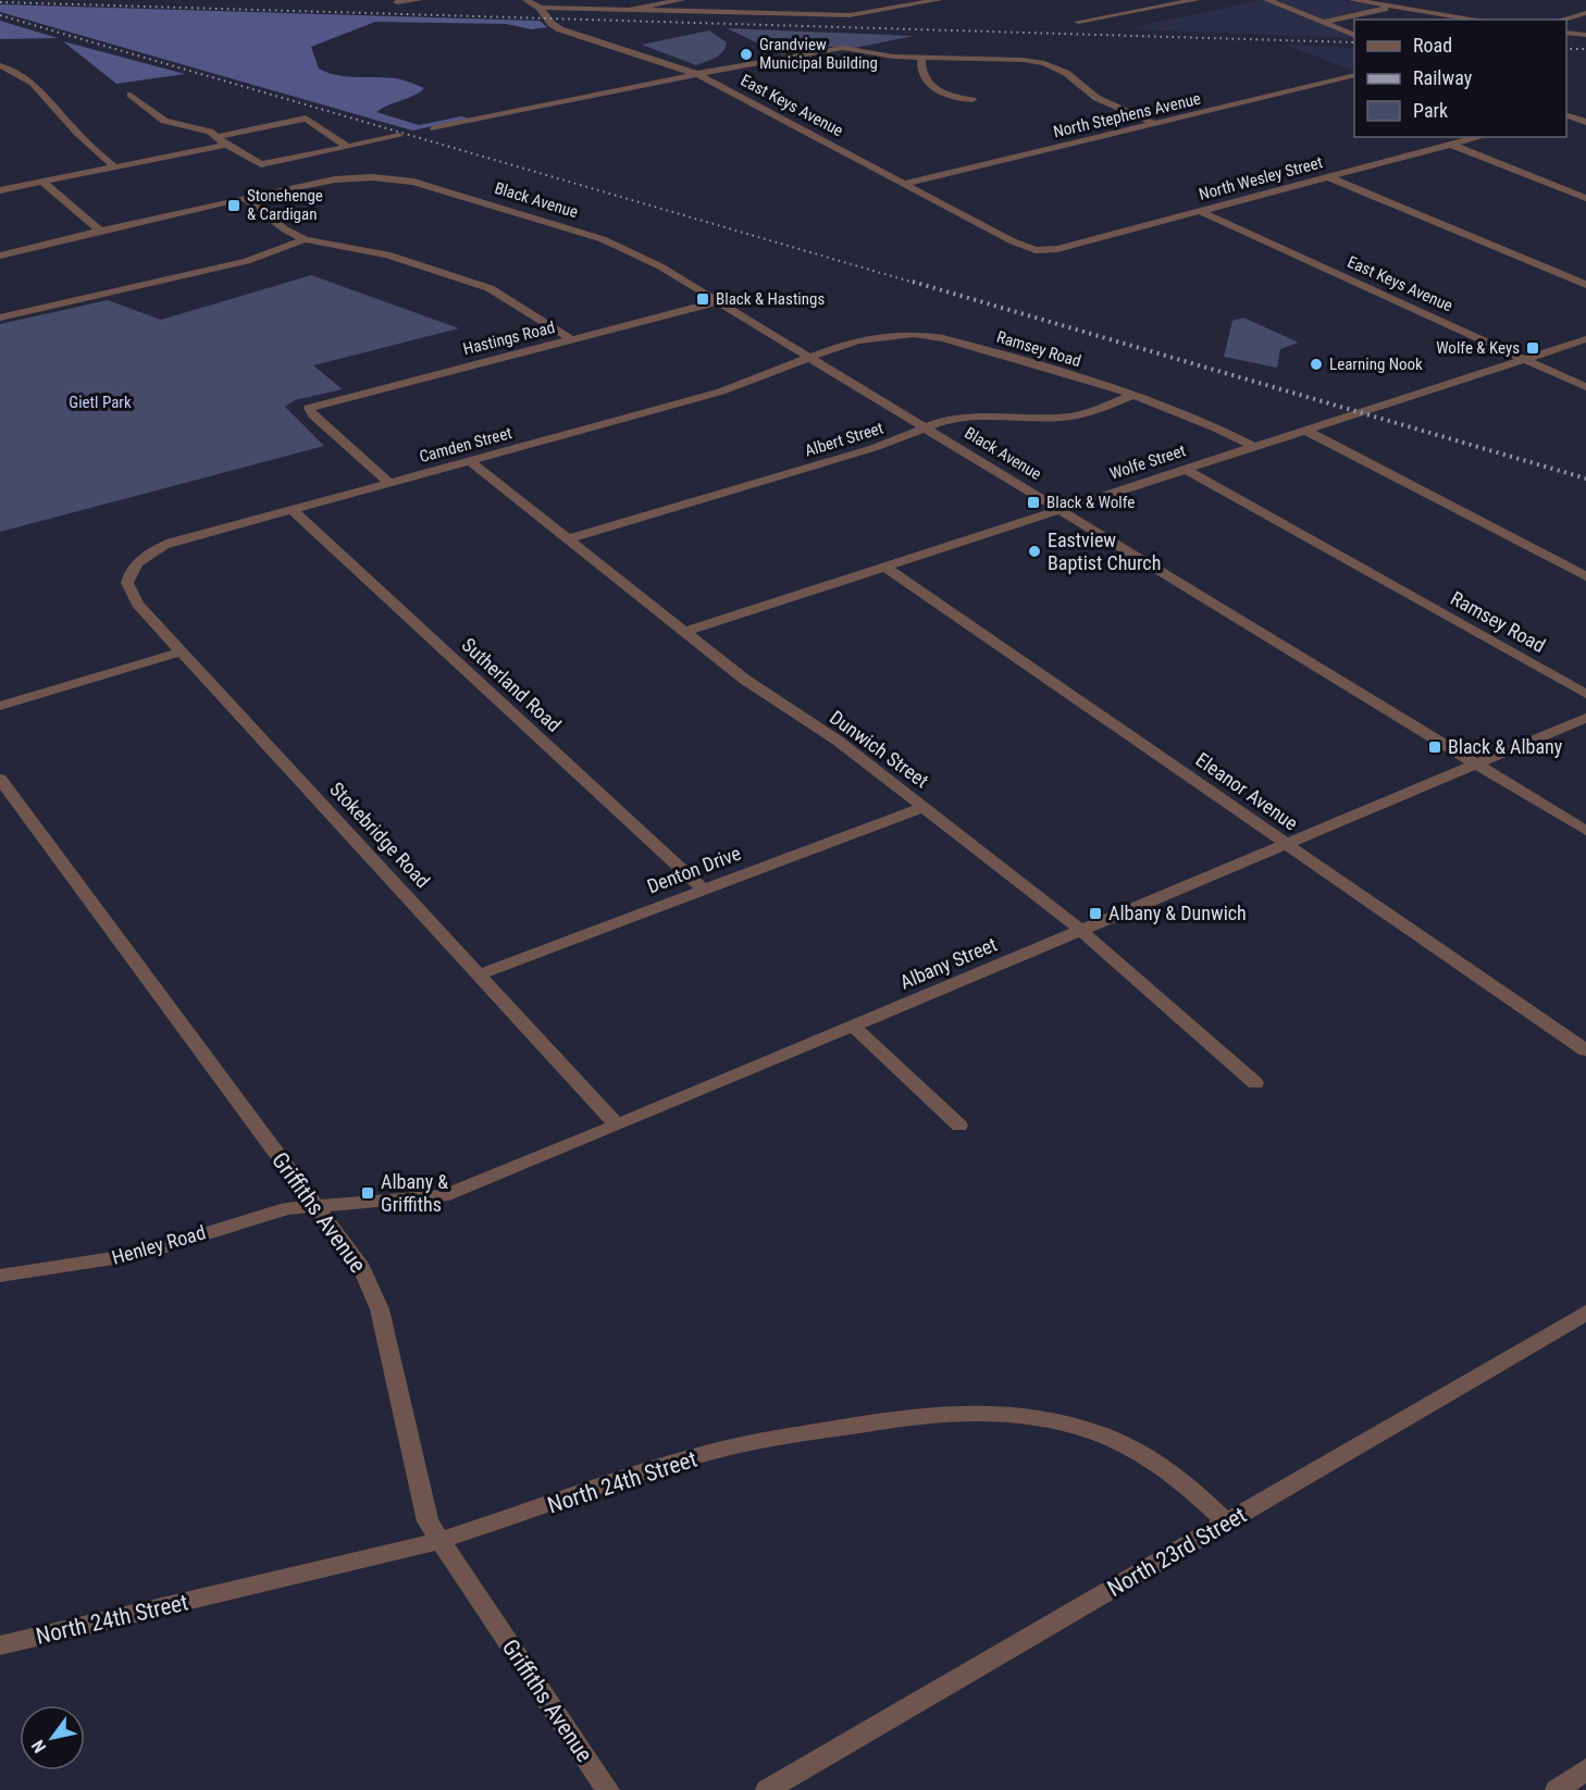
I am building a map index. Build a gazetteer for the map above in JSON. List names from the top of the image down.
{
  "streets": {
    "street": [
      "East Keys Avenue",
      "North Stephens Avenue",
      "North Wesley Street",
      "Black Avenue",
      "Hastings Road",
      "Ramsey Road",
      "Albert Street",
      "Camden Street",
      "Wolfe Street",
      "Sutherland Road",
      "Dunwich Street",
      "Eleanor Avenue",
      "Stokebridge Road",
      "Denton Drive",
      "Albany Street",
      "Griffiths Avenue",
      "Henley Road",
      "North 24th Street",
      "North 23rd Street"
    ]
  },
  "crossings": [
    ["East Keys Avenue", "North Stephens Avenue"],
    ["East Keys Avenue", "North Wesley Street"],
    ["East Keys Avenue", "Wolfe Street"],
    ["Black Avenue", "Hastings Road"],
    ["Black Avenue", "Ramsey Road"],
    ["Black Avenue", "Albert Street"],
    ["Black Avenue", "Camden Street"],
    ["Black Avenue", "Wolfe Street"],
    ["Black Avenue", "Albany Street"],
    ["Hastings Road", "Camden Street"],
    ["Ramsey Road", "Albert Street"],
    ["Ramsey Road", "Camden Street"],
    ["Ramsey Road", "Wolfe Street"],
    ["Albert Street", "Dunwich Street"],
    ["Camden Street", "Sutherland Road"],
    ["Camden Street", "Dunwich Street"],
    ["Camden Street", "Stokebridge Road"],
    ["Wolfe Street", "Dunwich Street"],
    ["Wolfe Street", "Eleanor Avenue"],
    ["Sutherland Road", "Denton Drive"],
    ["Dunwich Street", "Denton Drive"],
    ["Dunwich Street", "Albany Street"],
    ["Eleanor Avenue", "Albany Street"],
    ["Stokebridge Road", "Denton Drive"],
    ["Stokebridge Road", "Albany Street"],
    ["Albany Street", "Griffiths Avenue"],
    ["Albany Street", "Henley Road"],
    ["Griffiths Avenue", "Henley Road"],
    ["Griffiths Avenue", "North 24th Street"],
    ["North 24th Street", "North 23rd Street"]
  ],
  "parks": ["Gietl Park"],
  "places": {
    "other": ["Grandview Municipal Building", "Learning Nook", "Eastview Baptist Church"],
    "transit": [
      "Stonehenge & Cardigan",
      "Black & Hastings",
      "Wolfe & Keys",
      "Black & Wolfe",
      "Black & Albany",
      "Albany & Dunwich",
      "Albany & Griffiths"
    ]
  },
  "legend": ["Road", "Railway", "Park"],
  "north": "bottom left"
}
